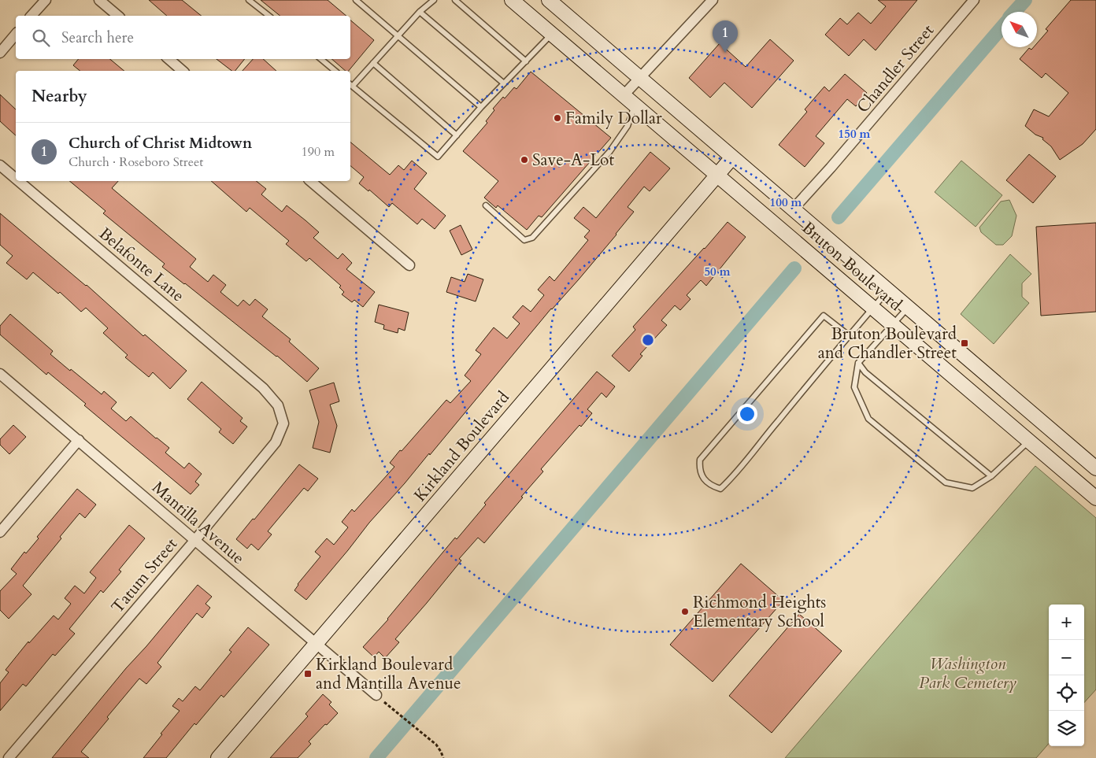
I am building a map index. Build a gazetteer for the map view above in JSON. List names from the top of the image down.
{
  "streets": {
    "street": [
      "Chandler Street",
      "Belafonte Lane",
      "Bruton Boulevard",
      "Kirkland Boulevard",
      "Mantilla Avenue",
      "Tatum Street"
    ]
  },
  "crossings": [
    ["Chandler Street", "Bruton Boulevard"],
    ["Belafonte Lane", "Tatum Street"],
    ["Bruton Boulevard", "Kirkland Boulevard"],
    ["Kirkland Boulevard", "Mantilla Avenue"],
    ["Mantilla Avenue", "Tatum Street"]
  ],
  "parks": ["Washington Park Cemetery"],
  "places": {
    "other": ["Family Dollar", "Save-A-Lot", "Richmond Heights Elementary School"],
    "transit": ["Bruton Boulevard and Chandler Street", "Kirkland Boulevard and Mantilla Avenue"]
  },
  "north": "top left",
  "page": {
    "search": "Search here",
    "pins": "1",
    "heading": "Nearby",
    "list": [
      {
        "mark": "1",
        "name": "Church of Christ Midtown",
        "note": "Church · Roseboro Street",
        "value": "190 m"
      }
    ],
    "map_buttons": ["+", "−"]
  },
  "rings": ["150 m", "100 m", "50 m"]
}
